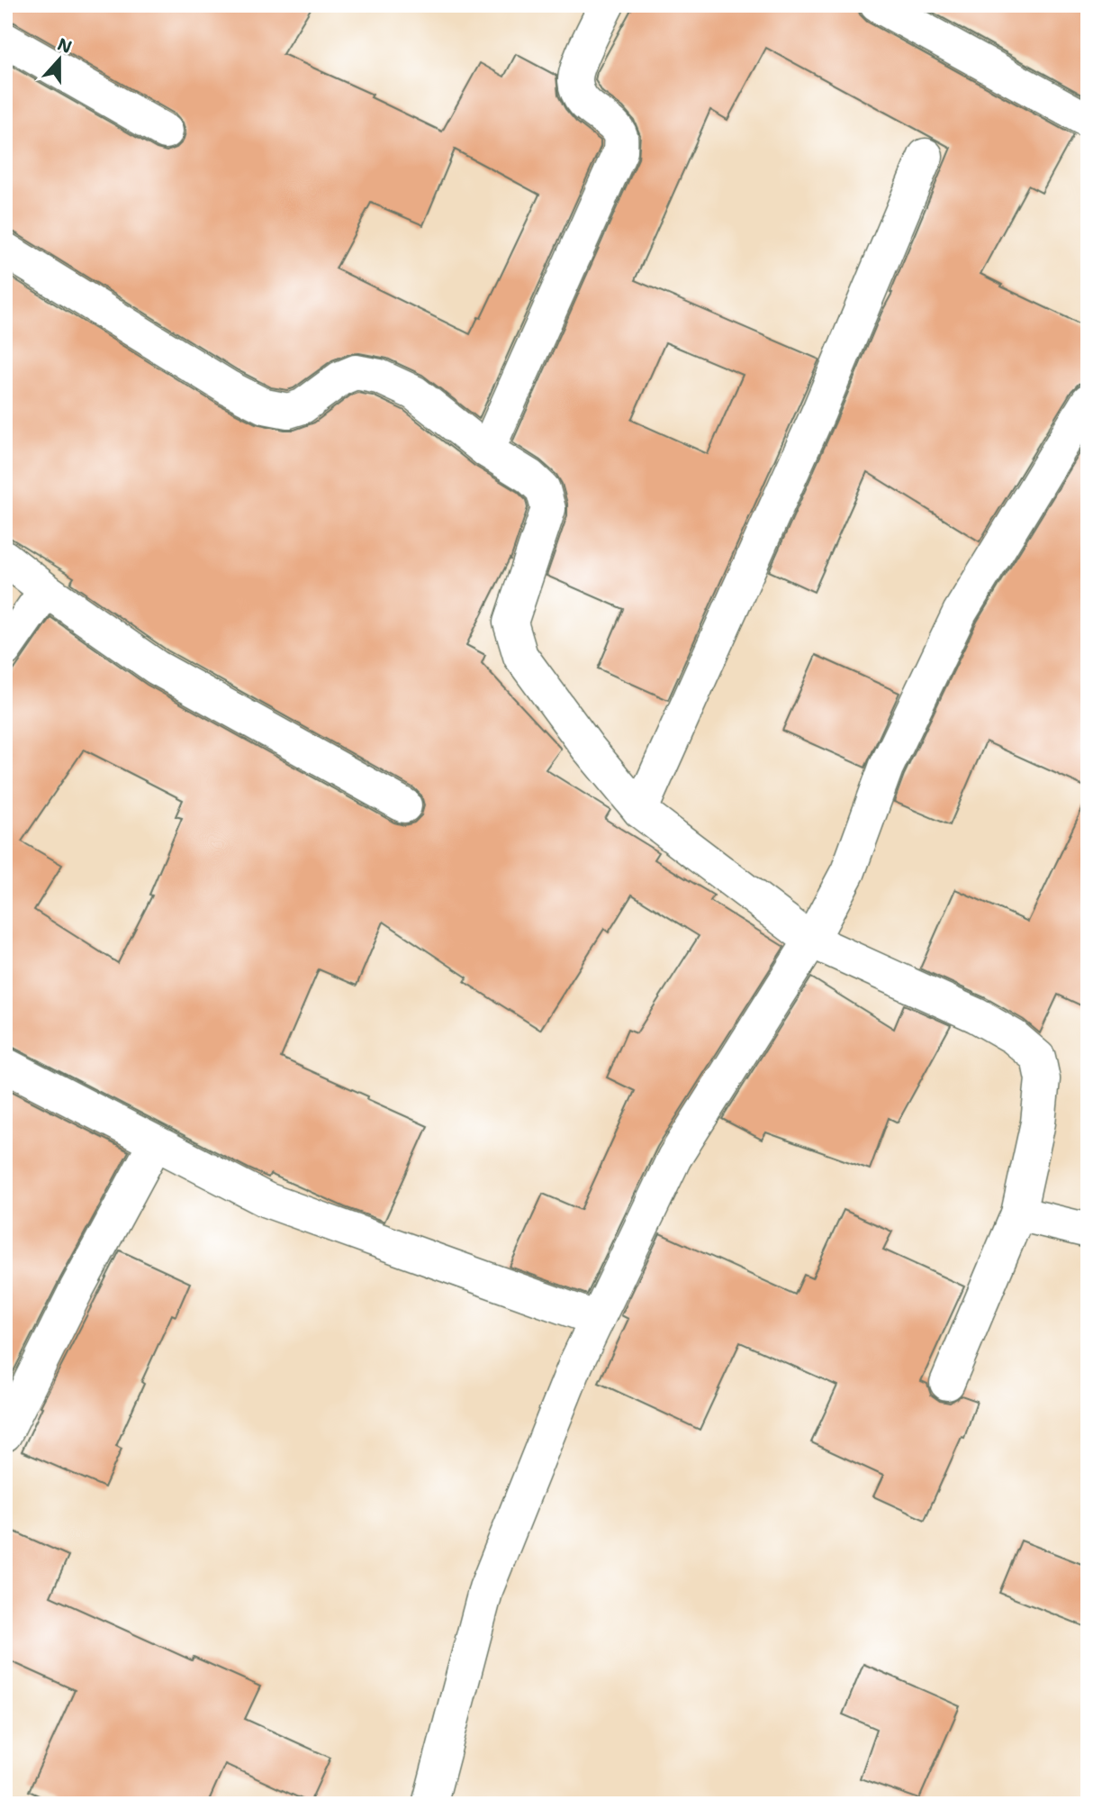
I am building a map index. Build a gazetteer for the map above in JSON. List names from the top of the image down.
{
  "north": "top"
}
